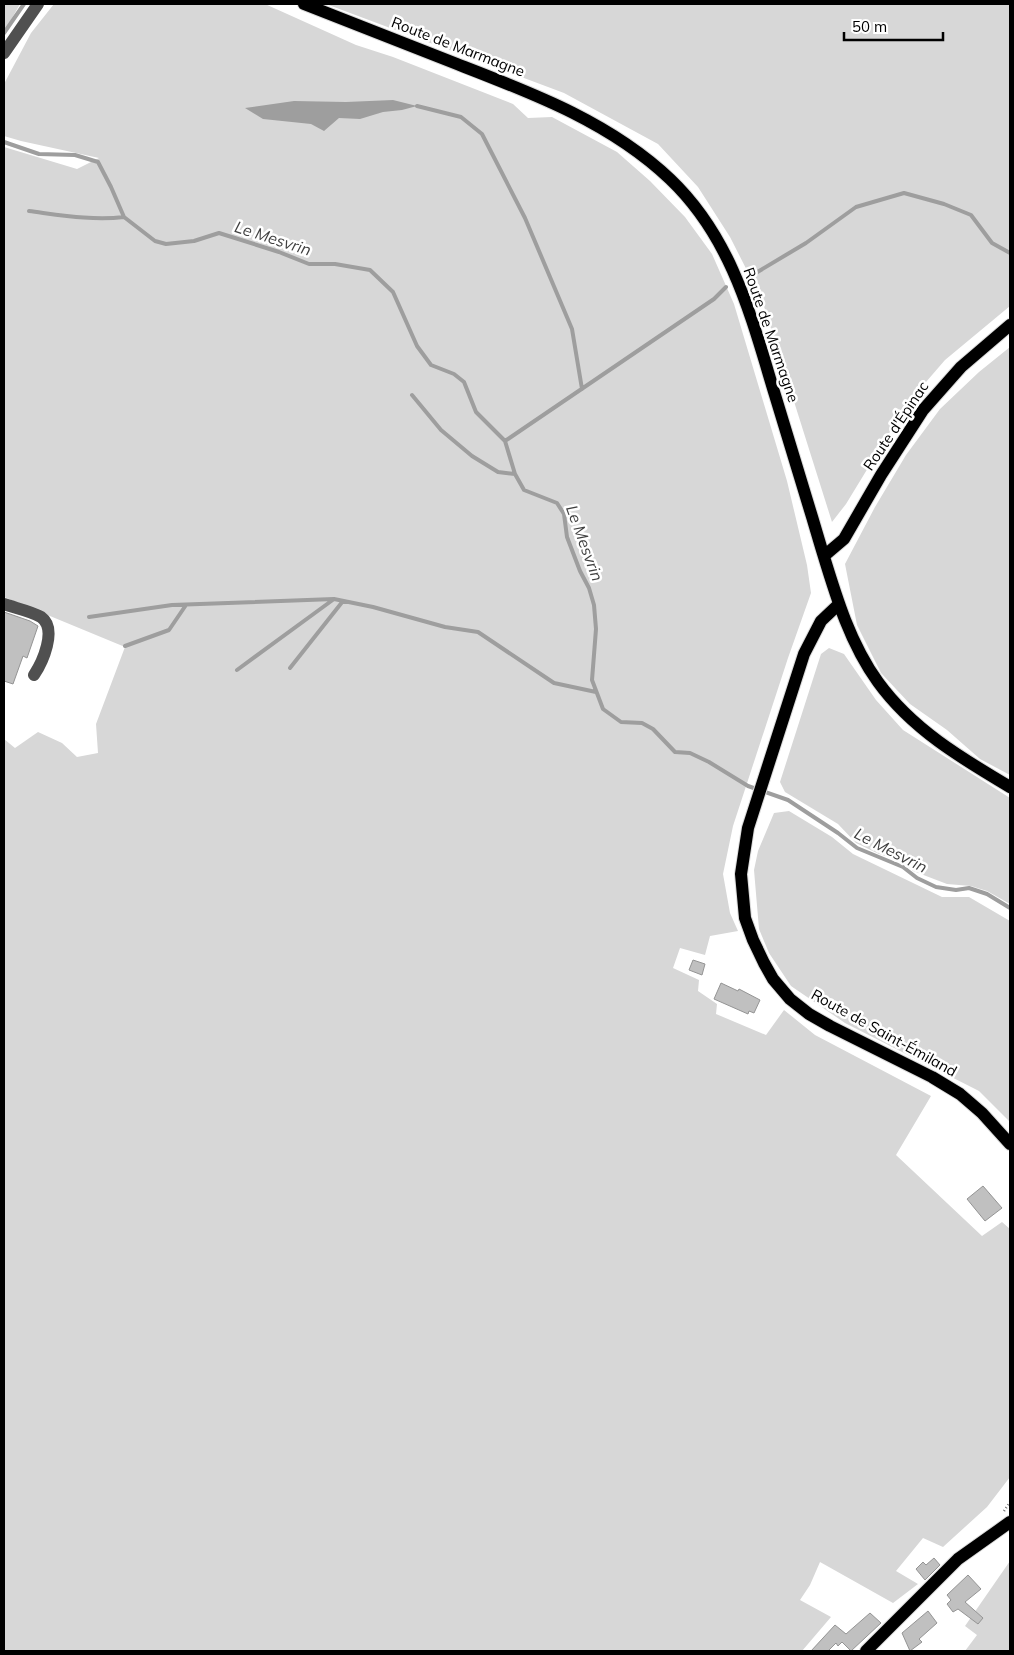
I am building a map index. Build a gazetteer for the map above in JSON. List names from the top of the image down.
{
  "streets": {
    "main road": ["Route de Marmagne", "Route d'Épinac", "Route de Saint-Émiland"]
  },
  "crossings": [
    ["Route de Marmagne", "Route d'Épinac"],
    ["Route de Marmagne", "Route de Saint-Émiland"]
  ],
  "water": ["Le Mesvrin"],
  "scale_bar": "50 m"
}
